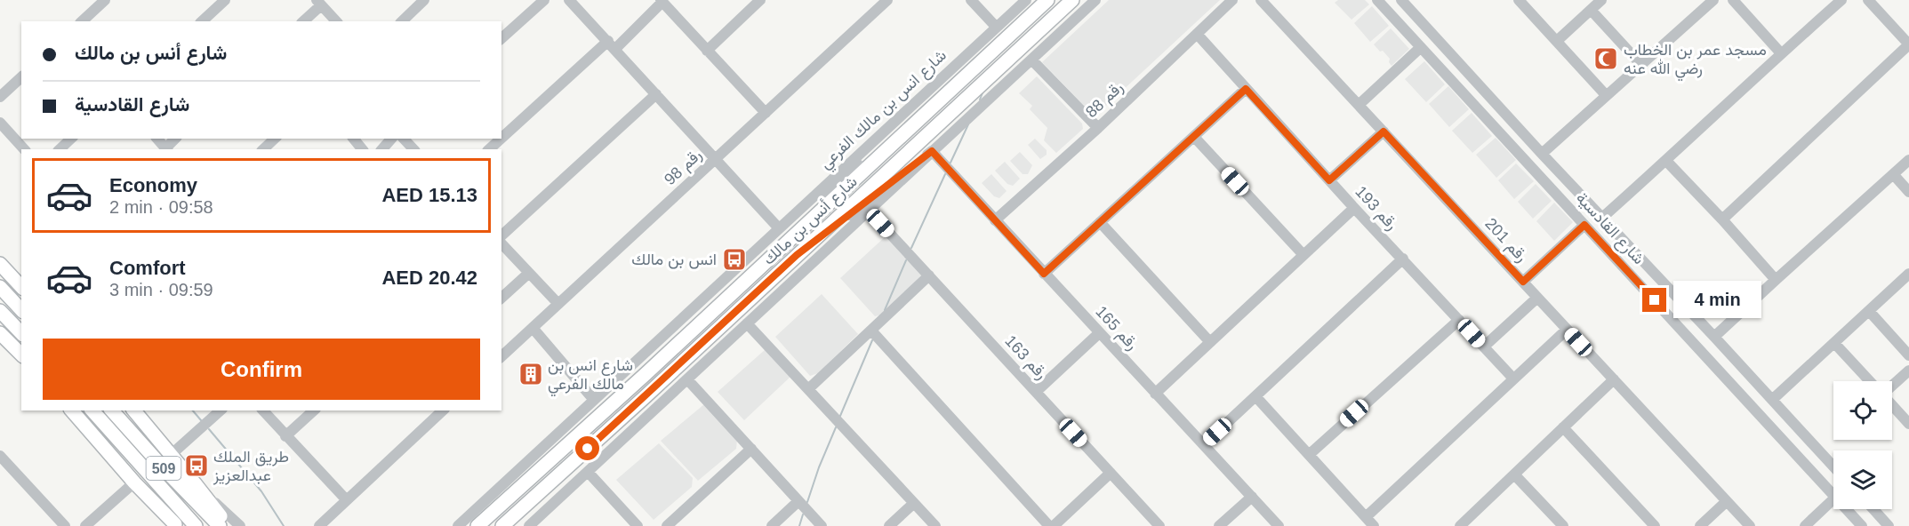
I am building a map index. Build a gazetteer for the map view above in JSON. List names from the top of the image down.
{
  "streets": {
    "main road": ["شارع أنس بن مالك", "509"],
    "street": [
      "رقم 88",
      "شارع انس بن مالك الفرعي",
      "رقم 98",
      "رقم 193",
      "شارع القادسية",
      "رقم 201",
      "رقم 165",
      "رقم 163"
    ]
  },
  "crossings": [
    ["رقم 88", "رقم 193"],
    ["رقم 88", "رقم 165"]
  ],
  "places": {
    "mosque": ["مسجد عمر بن الخطاب رضي الله عنه"],
    "bus stop": ["انس بن مالك", "طريق الملك عبدالعزيز"],
    "building": ["شارع انس بن مالك الفرعي"]
  },
  "page": {
    "banner": ["شارع أنس بن مالك", "شارع القادسية"],
    "list": [
      {
        "name": "Economy",
        "note": "2 min · 09:58",
        "value": "AED 15.13"
      },
      {
        "name": "Comfort",
        "note": "3 min · 09:59",
        "value": "AED 20.42"
      }
    ],
    "bubble": "4 min",
    "buttons": "Confirm"
  }
}
